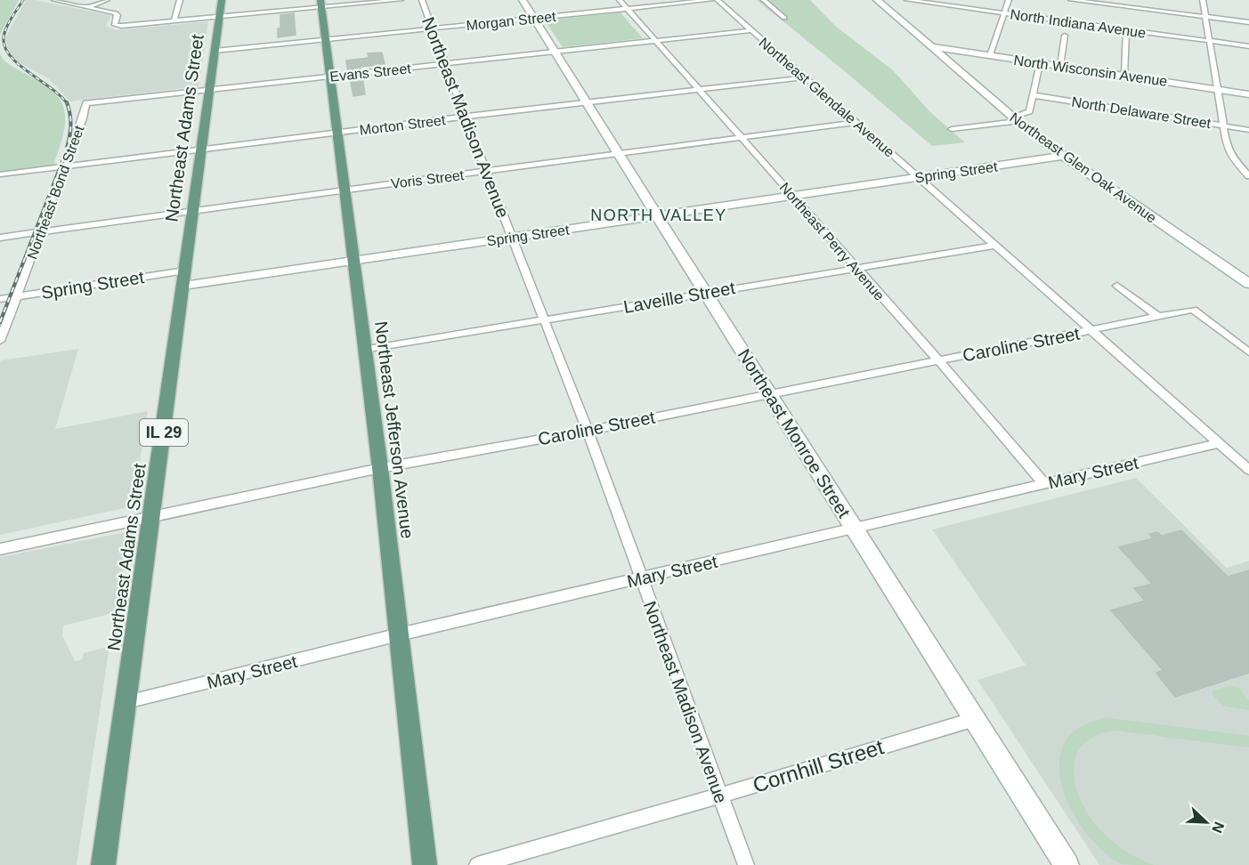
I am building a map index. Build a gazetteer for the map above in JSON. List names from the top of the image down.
{
  "streets": {
    "main road": ["Northeast Adams Street", "Northeast Jefferson Avenue", "IL 29"],
    "street": [
      "Morgan Street",
      "North Indiana Avenue",
      "North Wisconsin Avenue",
      "Evans Street",
      "Northeast Glendale Avenue",
      "North Delaware Street",
      "Northeast Madison Avenue",
      "Morton Street",
      "Northeast Glen Oak Avenue",
      "Spring Street",
      "Voris Street",
      "Northeast Bond Street",
      "Northeast Perry Avenue",
      "Laveille Street",
      "Caroline Street",
      "Northeast Monroe Street",
      "Mary Street",
      "Cornhill Street"
    ]
  },
  "crossings": [
    ["Morgan Street", "Northeast Madison Avenue"],
    ["Morgan Street", "Northeast Adams Street"],
    ["Morgan Street", "Northeast Perry Avenue"],
    ["Morgan Street", "Northeast Jefferson Avenue"],
    ["Morgan Street", "Northeast Monroe Street"],
    ["North Wisconsin Avenue", "Northeast Glen Oak Avenue"],
    ["Evans Street", "Northeast Glendale Avenue"],
    ["Evans Street", "Northeast Madison Avenue"],
    ["Evans Street", "Northeast Adams Street"],
    ["Evans Street", "Northeast Bond Street"],
    ["Evans Street", "Northeast Perry Avenue"],
    ["Evans Street", "Northeast Jefferson Avenue"],
    ["Evans Street", "Northeast Monroe Street"],
    ["Northeast Glendale Avenue", "Morton Street"],
    ["Northeast Glendale Avenue", "Spring Street"],
    ["Northeast Glendale Avenue", "Voris Street"],
    ["Northeast Glendale Avenue", "Laveille Street"],
    ["Northeast Glendale Avenue", "Caroline Street"],
    ["Northeast Glendale Avenue", "Mary Street"],
    ["Northeast Madison Avenue", "Morton Street"],
    ["Northeast Madison Avenue", "Spring Street"],
    ["Northeast Madison Avenue", "Voris Street"],
    ["Northeast Madison Avenue", "Laveille Street"],
    ["Northeast Madison Avenue", "Caroline Street"],
    ["Northeast Madison Avenue", "Mary Street"],
    ["Northeast Madison Avenue", "Cornhill Street"],
    ["Morton Street", "Northeast Adams Street"],
    ["Morton Street", "Northeast Bond Street"],
    ["Morton Street", "Northeast Perry Avenue"],
    ["Morton Street", "Northeast Jefferson Avenue"],
    ["Morton Street", "Northeast Monroe Street"],
    ["Northeast Adams Street", "Spring Street"],
    ["Northeast Adams Street", "Voris Street"],
    ["Northeast Adams Street", "Caroline Street"],
    ["Northeast Adams Street", "Mary Street"],
    ["Northeast Glen Oak Avenue", "Spring Street"],
    ["Spring Street", "Northeast Bond Street"],
    ["Spring Street", "Northeast Perry Avenue"],
    ["Spring Street", "Northeast Jefferson Avenue"],
    ["Spring Street", "Northeast Monroe Street"],
    ["Voris Street", "Northeast Bond Street"],
    ["Voris Street", "Northeast Perry Avenue"],
    ["Voris Street", "Northeast Jefferson Avenue"],
    ["Voris Street", "Northeast Monroe Street"],
    ["Northeast Perry Avenue", "Laveille Street"],
    ["Northeast Perry Avenue", "Caroline Street"],
    ["Northeast Perry Avenue", "Mary Street"],
    ["Laveille Street", "Northeast Jefferson Avenue"],
    ["Laveille Street", "Northeast Monroe Street"],
    ["Caroline Street", "Northeast Jefferson Avenue"],
    ["Caroline Street", "Northeast Monroe Street"],
    ["Northeast Jefferson Avenue", "Mary Street"],
    ["Northeast Monroe Street", "Mary Street"],
    ["Northeast Monroe Street", "Cornhill Street"]
  ],
  "districts": ["NORTH VALLEY"],
  "north": "bottom right"
}
